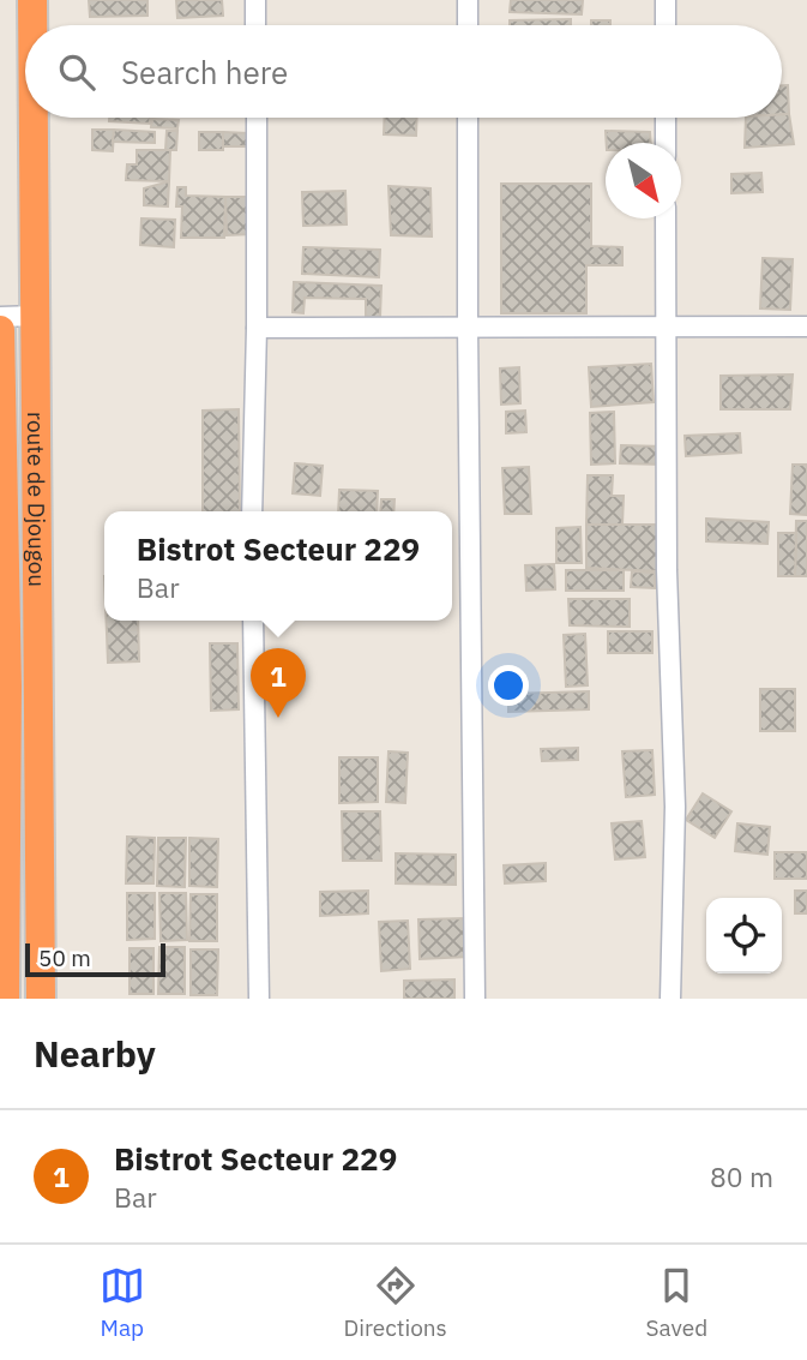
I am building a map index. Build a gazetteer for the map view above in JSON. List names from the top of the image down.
{
  "streets": {
    "highway": ["route de Djougou"]
  },
  "scale_bar": "50 m",
  "north": "bottom right",
  "page": {
    "search": "Search here",
    "popup": ["Bistrot Secteur 229", "Bar"],
    "pins": "1",
    "scale": "50 m",
    "heading": "Nearby",
    "list": [
      {
        "mark": "1",
        "name": "Bistrot Secteur 229",
        "note": "Bar",
        "value": "80 m"
      }
    ],
    "nav": ["Map", "Directions", "Saved"]
  }
}
